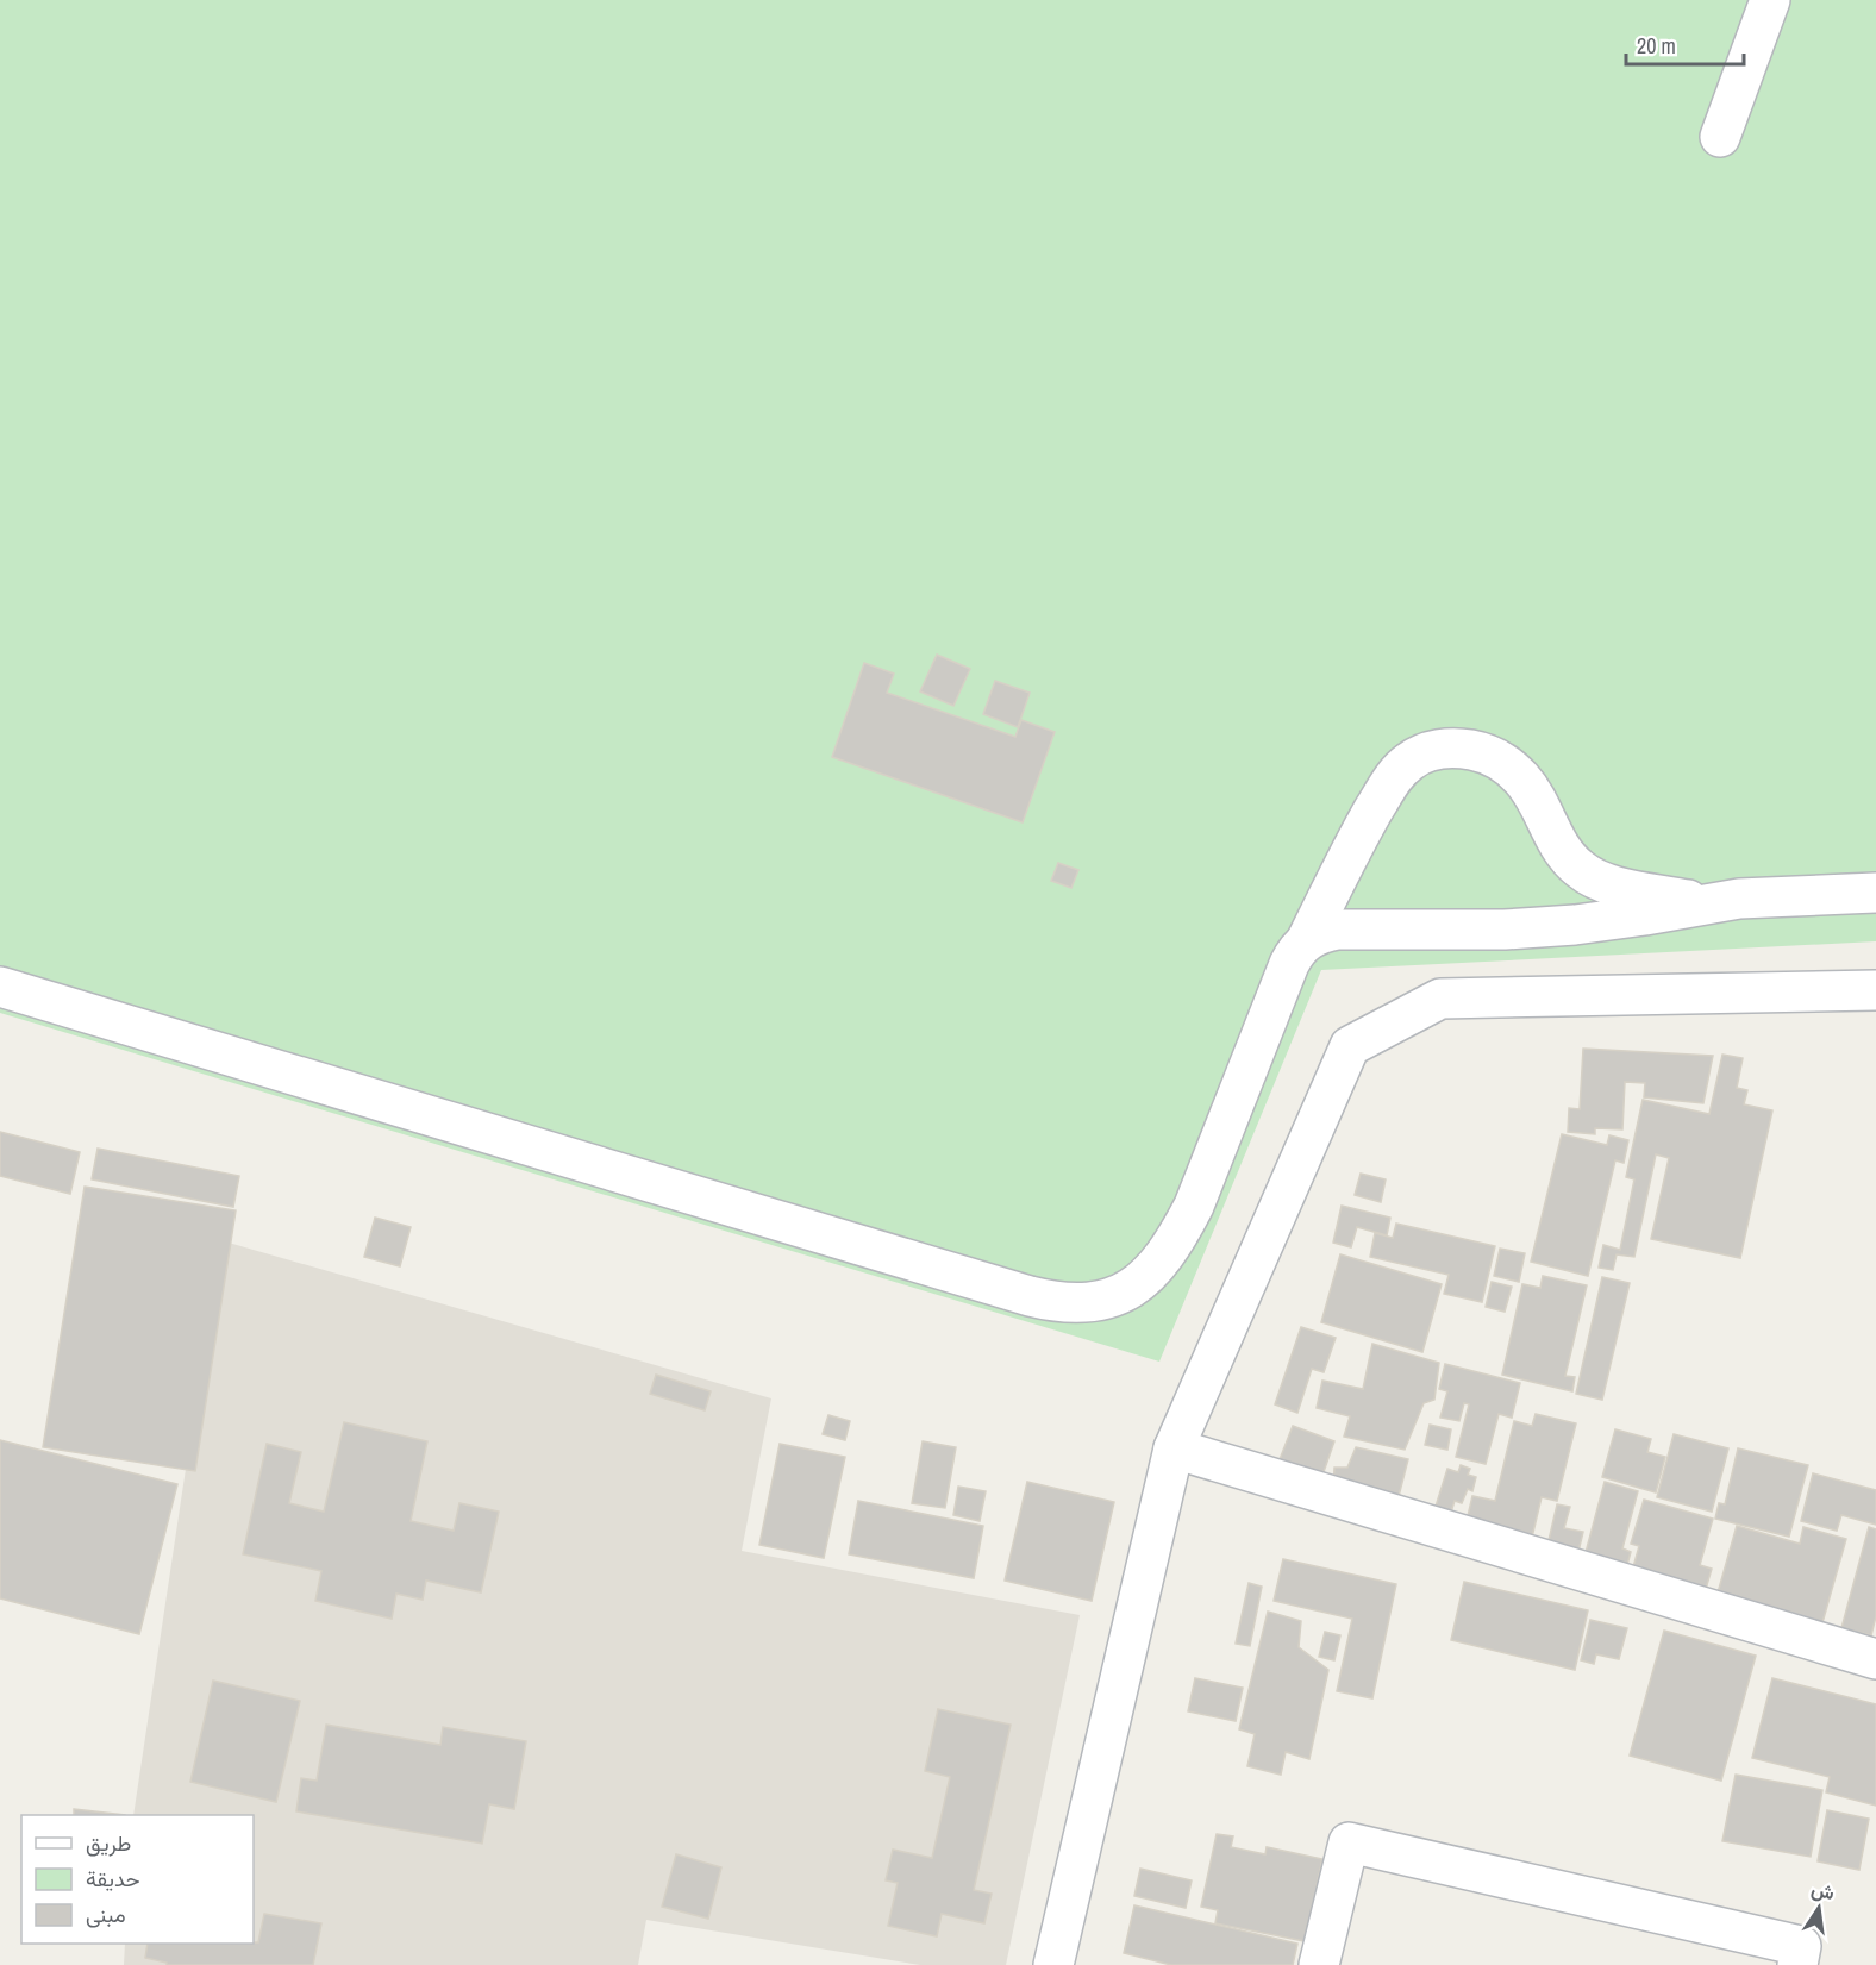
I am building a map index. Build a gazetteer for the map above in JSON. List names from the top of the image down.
{
  "legend": ["طريق", "حديقة", "مبنى"],
  "scale_bar": "20 m",
  "north": "top"
}
